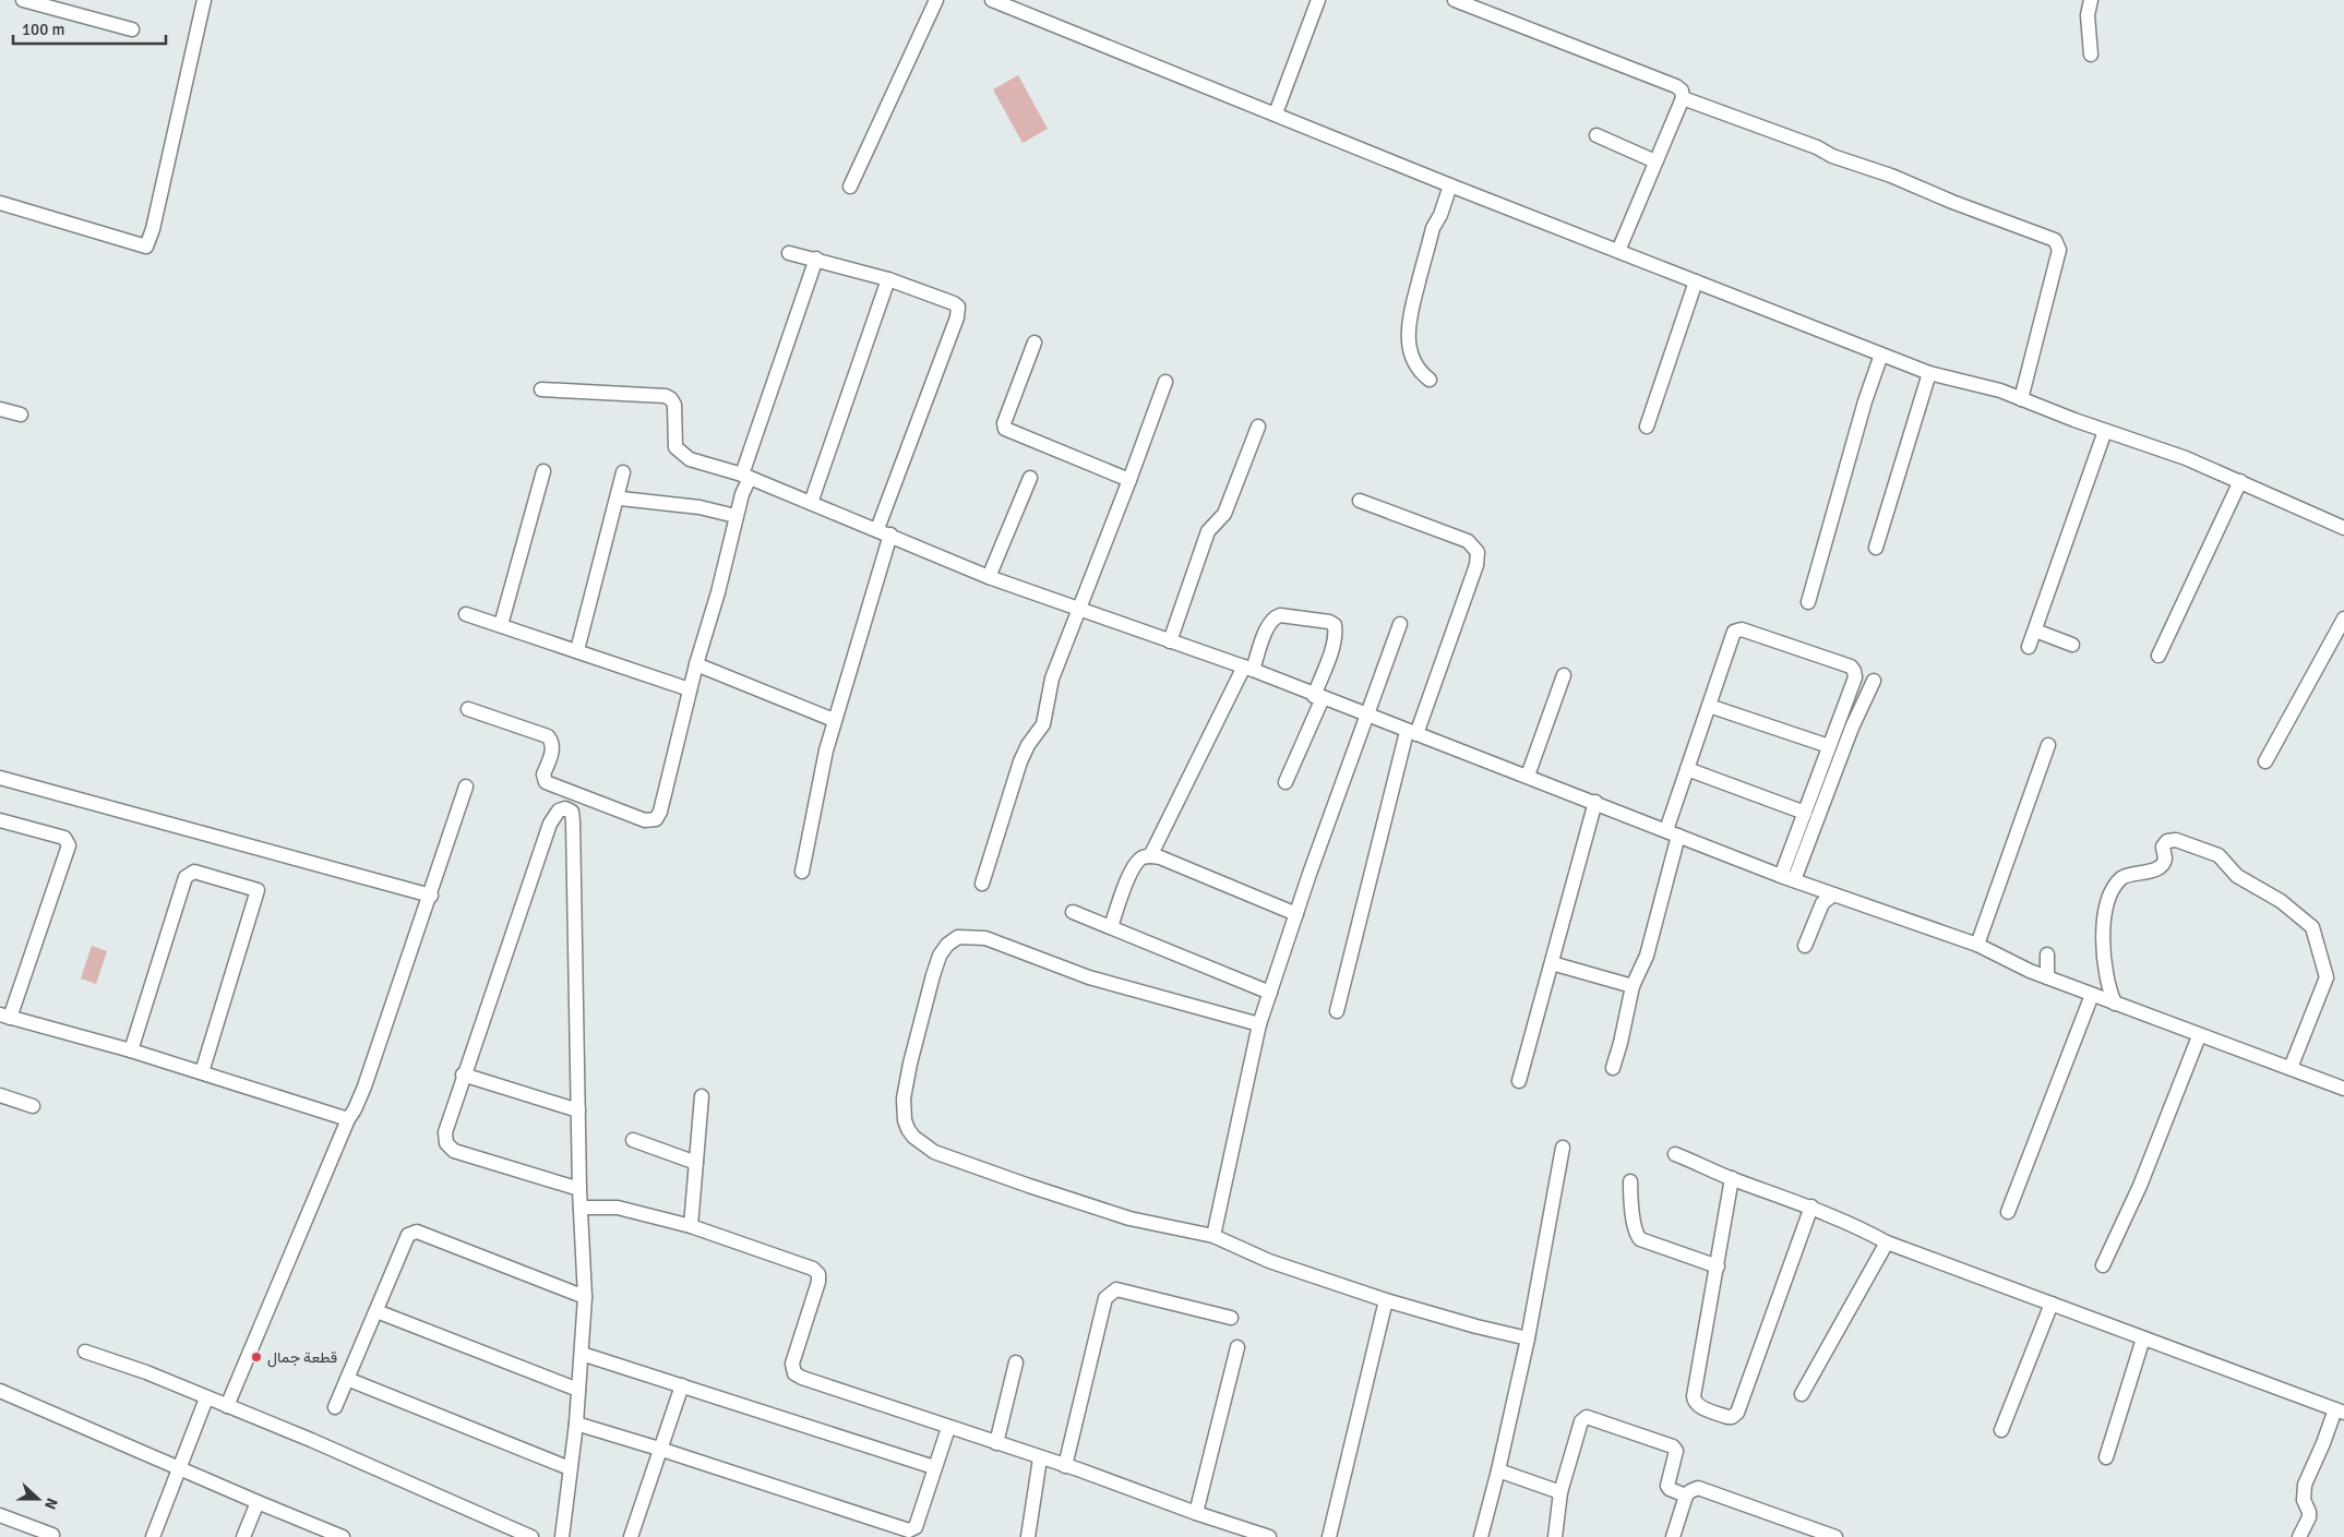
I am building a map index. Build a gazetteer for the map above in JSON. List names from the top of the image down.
{
  "places": ["قطعة جمال"],
  "scale_bar": "100 m",
  "north": "right"
}
